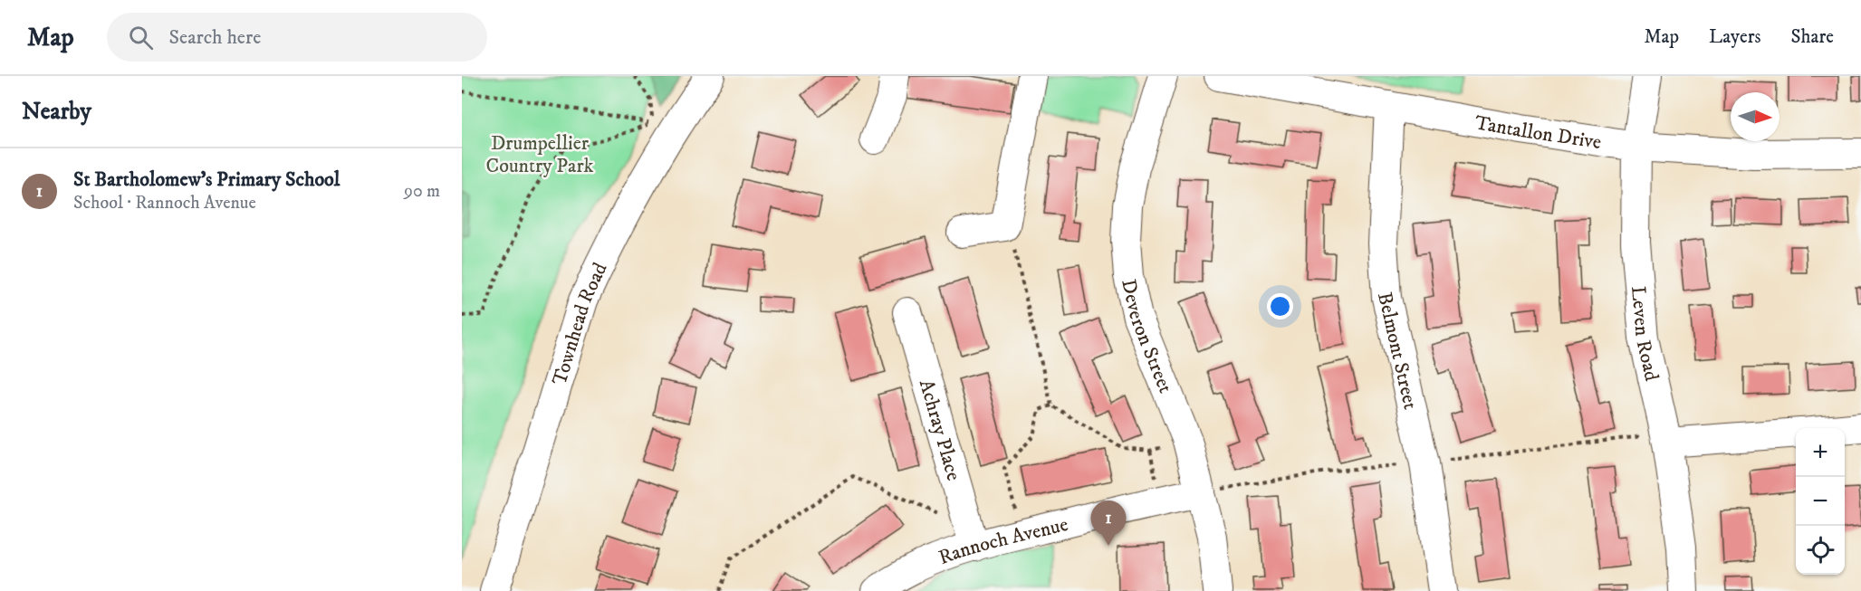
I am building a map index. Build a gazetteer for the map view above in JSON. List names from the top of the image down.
{
  "streets": {
    "street": [
      "Tantallon Drive",
      "Townhead Road",
      "Deveron Street",
      "Leven Road",
      "Belmont Street",
      "Achray Place",
      "Rannoch Avenue"
    ]
  },
  "crossings": [
    ["Tantallon Drive", "Leven Road"],
    ["Tantallon Drive", "Belmont Street"],
    ["Deveron Street", "Rannoch Avenue"],
    ["Achray Place", "Rannoch Avenue"]
  ],
  "parks": ["Drumpellier Country Park"],
  "north": "right",
  "page": {
    "header": "Map",
    "search": "Search here",
    "nav": ["Map", "Layers", "Share"],
    "heading": "Nearby",
    "list": [
      {
        "mark": "1",
        "name": "St Bartholomew's Primary School",
        "note": "School · Rannoch Avenue",
        "value": "90 m"
      }
    ],
    "map_buttons": ["+", "−"],
    "pins": "1"
  }
}
